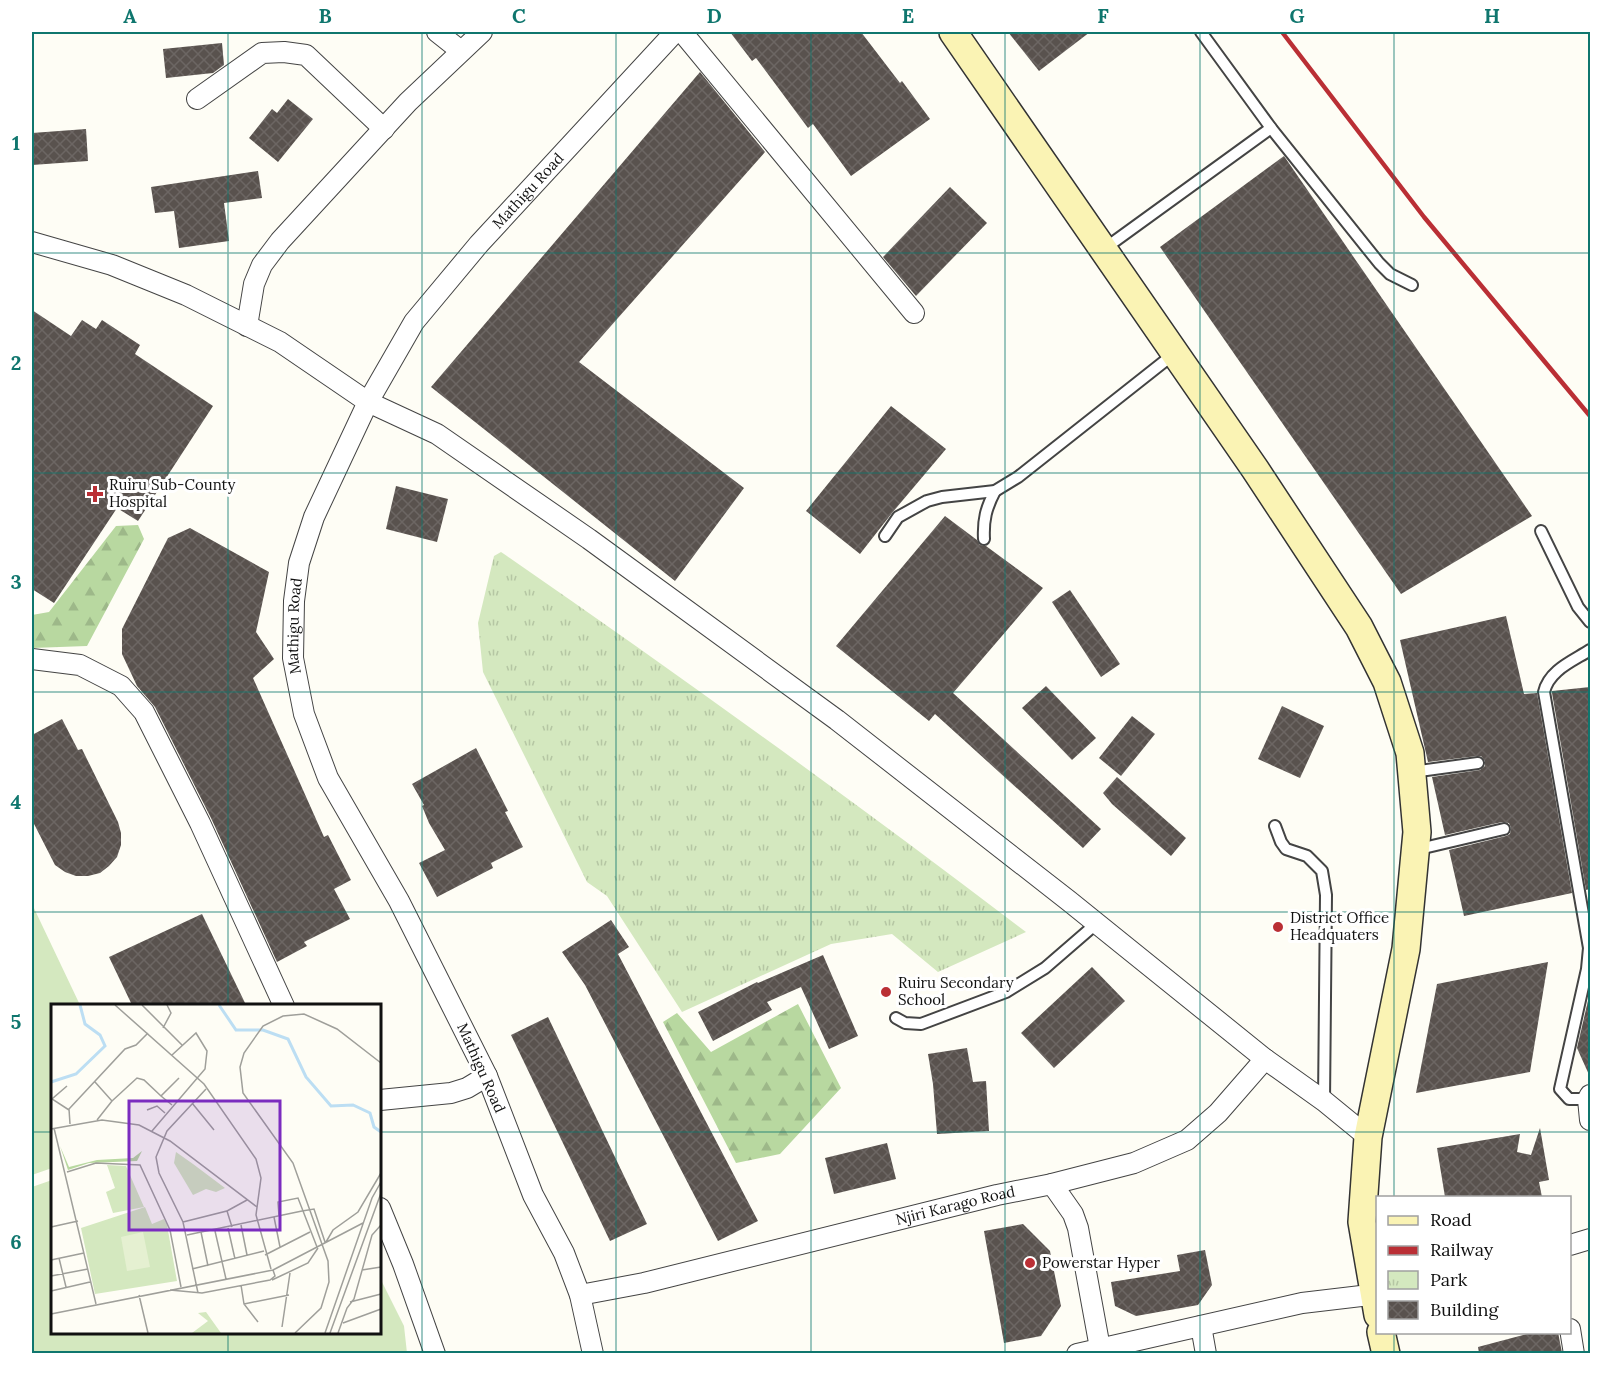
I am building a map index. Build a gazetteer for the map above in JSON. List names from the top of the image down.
{
  "streets": {
    "street": ["Mathigu Road", "Njiri Karago Road"]
  },
  "crossings": [
    ["Mathigu Road", "Njiri Karago Road"]
  ],
  "places": {
    "health": ["Ruiru Sub-County Hospital"],
    "other": ["District Office Headquaters", "Ruiru Secondary School", "Powerstar Hyper"]
  },
  "legend": [
    "Road",
    "Railway",
    "Park",
    "Building"
  ],
  "grid": {
    "columns": [
      "A",
      "B",
      "C",
      "D",
      "E",
      "F",
      "G",
      "H"
    ],
    "rows": [
      "1",
      "2",
      "3",
      "4",
      "5",
      "6"
    ]
  }
}
